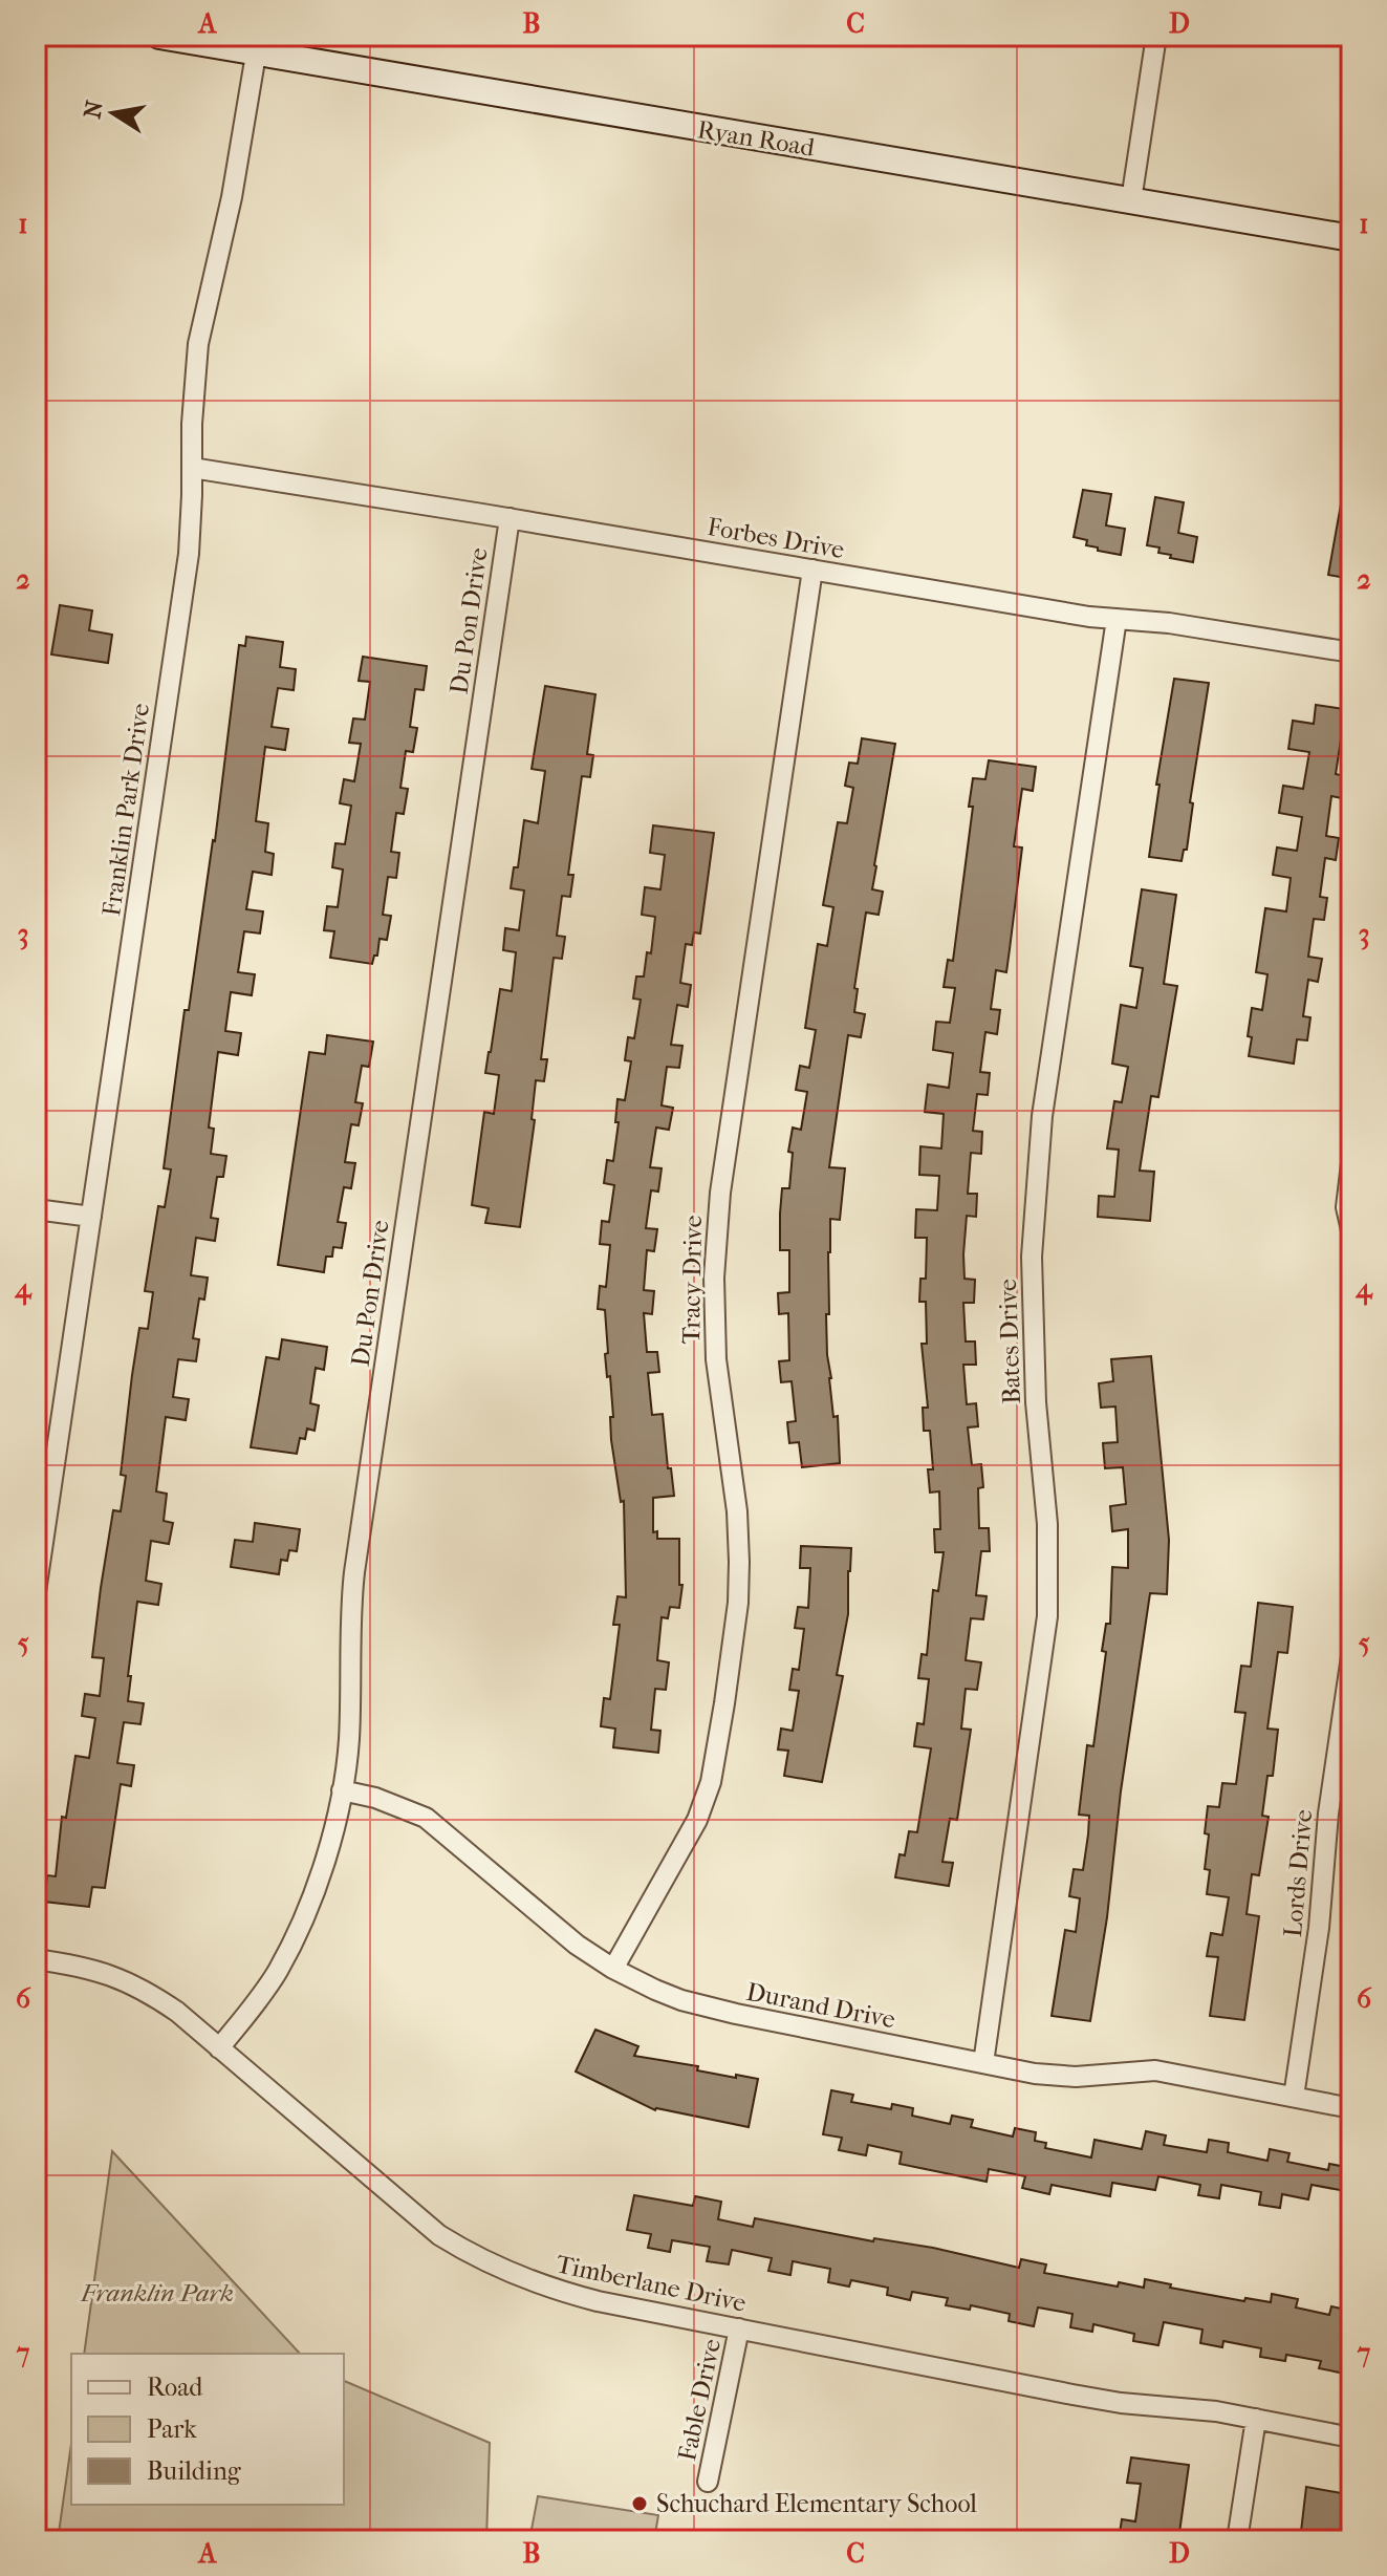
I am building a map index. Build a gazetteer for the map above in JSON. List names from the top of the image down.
{
  "streets": {
    "main road": ["Ryan Road"],
    "street": [
      "Forbes Drive",
      "Du Pon Drive",
      "Franklin Park Drive",
      "Tracy Drive",
      "Bates Drive",
      "Lords Drive",
      "Durand Drive",
      "Timberlane Drive",
      "Fable Drive"
    ]
  },
  "crossings": [
    ["Ryan Road", "Franklin Park Drive"],
    ["Forbes Drive", "Du Pon Drive"],
    ["Forbes Drive", "Franklin Park Drive"],
    ["Forbes Drive", "Tracy Drive"],
    ["Forbes Drive", "Bates Drive"],
    ["Du Pon Drive", "Durand Drive"],
    ["Du Pon Drive", "Timberlane Drive"],
    ["Tracy Drive", "Durand Drive"],
    ["Bates Drive", "Durand Drive"],
    ["Lords Drive", "Durand Drive"],
    ["Timberlane Drive", "Fable Drive"]
  ],
  "parks": ["Franklin Park"],
  "places": ["Schuchard Elementary School"],
  "legend": ["Road", "Park", "Building"],
  "north": "left",
  "grid": {
    "columns": [
      "A",
      "B",
      "C",
      "D"
    ],
    "rows": [
      "1",
      "2",
      "3",
      "4",
      "5",
      "6",
      "7"
    ]
  }
}
